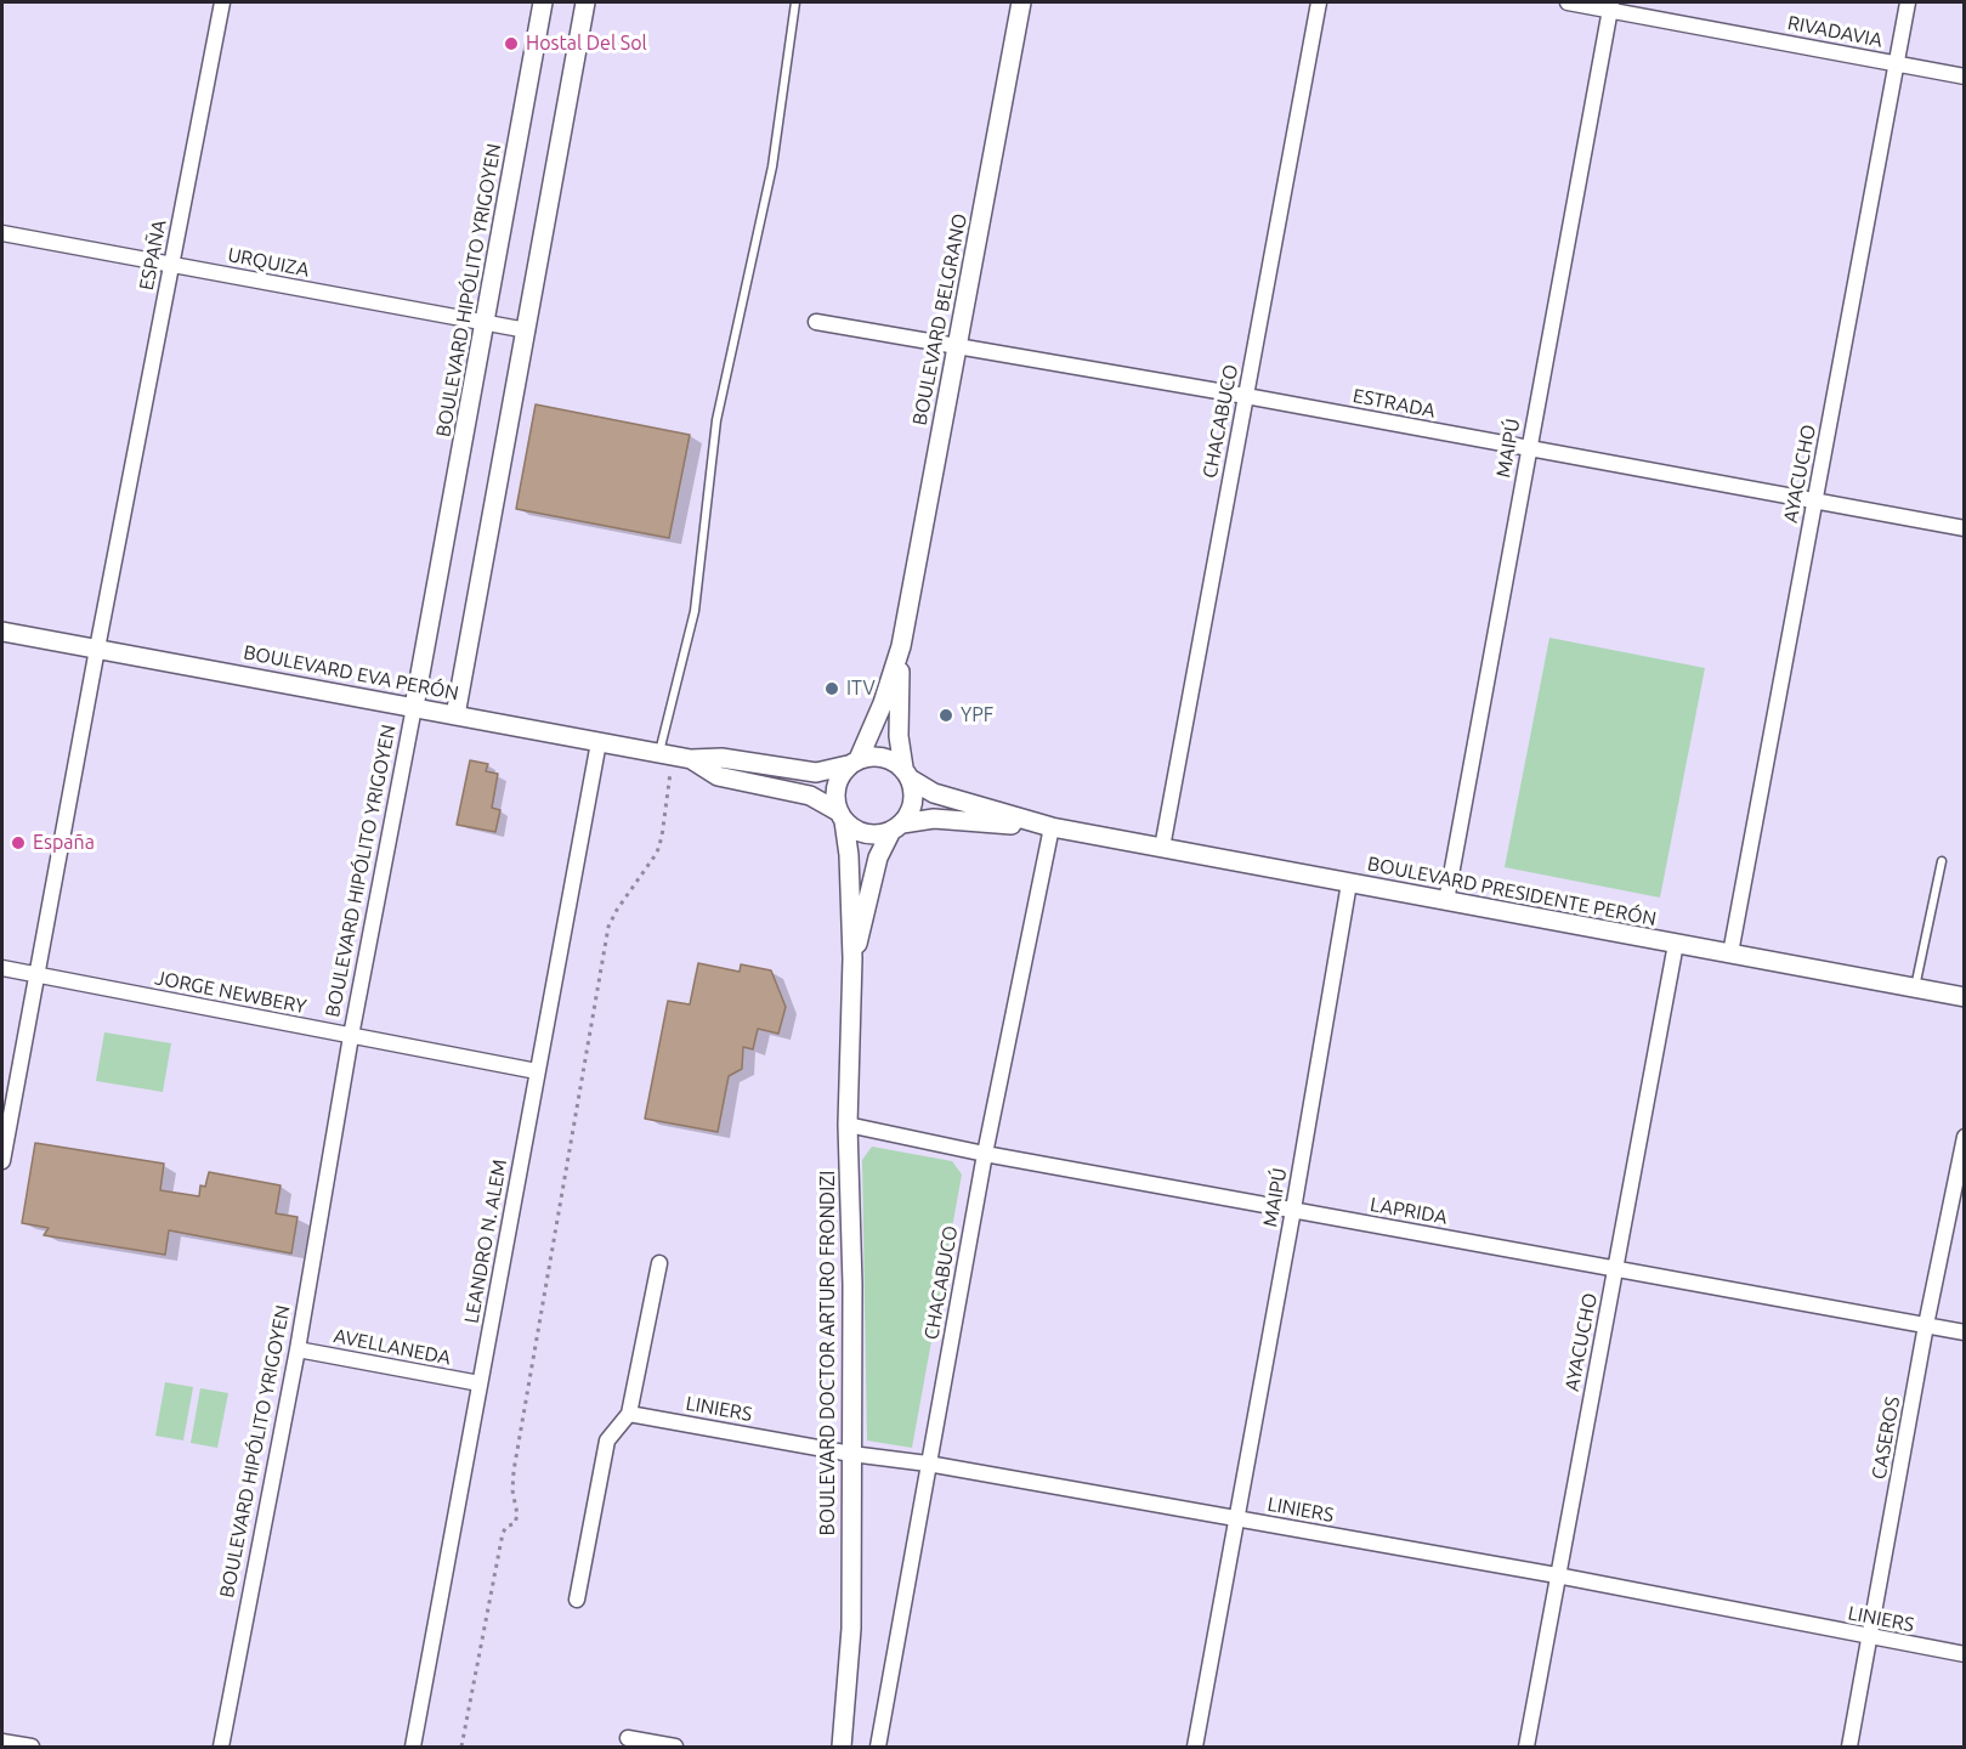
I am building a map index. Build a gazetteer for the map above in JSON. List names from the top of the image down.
{
  "streets": {
    "street": [
      "RIVADAVIA",
      "ESPAÑA",
      "URQUIZA",
      "BOULEVARD HIPÓLITO YRIGOYEN",
      "BOULEVARD BELGRANO",
      "ESTRADA",
      "CHACABUCO",
      "MAIPÚ",
      "AYACUCHO",
      "BOULEVARD EVA PERÓN",
      "BOULEVARD PRESIDENTE PERÓN",
      "JORGE NEWBERY",
      "LAPRIDA",
      "LEANDRO N. ALEM",
      "AVELLANEDA",
      "BOULEVARD DOCTOR ARTURO FRONDIZI",
      "LINIERS",
      "CASEROS"
    ]
  },
  "crossings": [
    ["RIVADAVIA", "MAIPÚ"],
    ["RIVADAVIA", "AYACUCHO"],
    ["ESPAÑA", "URQUIZA"],
    ["ESPAÑA", "BOULEVARD EVA PERÓN"],
    ["ESPAÑA", "JORGE NEWBERY"],
    ["URQUIZA", "BOULEVARD HIPÓLITO YRIGOYEN"],
    ["BOULEVARD HIPÓLITO YRIGOYEN", "BOULEVARD EVA PERÓN"],
    ["BOULEVARD HIPÓLITO YRIGOYEN", "JORGE NEWBERY"],
    ["BOULEVARD HIPÓLITO YRIGOYEN", "AVELLANEDA"],
    ["BOULEVARD BELGRANO", "ESTRADA"],
    ["BOULEVARD BELGRANO", "BOULEVARD PRESIDENTE PERÓN"],
    ["BOULEVARD BELGRANO", "BOULEVARD DOCTOR ARTURO FRONDIZI"],
    ["ESTRADA", "CHACABUCO"],
    ["ESTRADA", "MAIPÚ"],
    ["ESTRADA", "AYACUCHO"],
    ["CHACABUCO", "BOULEVARD PRESIDENTE PERÓN"],
    ["CHACABUCO", "LAPRIDA"],
    ["CHACABUCO", "LINIERS"],
    ["MAIPÚ", "BOULEVARD PRESIDENTE PERÓN"],
    ["MAIPÚ", "LAPRIDA"],
    ["MAIPÚ", "LINIERS"],
    ["AYACUCHO", "BOULEVARD PRESIDENTE PERÓN"],
    ["AYACUCHO", "LAPRIDA"],
    ["AYACUCHO", "LINIERS"],
    ["BOULEVARD EVA PERÓN", "BOULEVARD PRESIDENTE PERÓN"],
    ["BOULEVARD EVA PERÓN", "LEANDRO N. ALEM"],
    ["BOULEVARD PRESIDENTE PERÓN", "BOULEVARD DOCTOR ARTURO FRONDIZI"],
    ["JORGE NEWBERY", "LEANDRO N. ALEM"],
    ["LAPRIDA", "BOULEVARD DOCTOR ARTURO FRONDIZI"],
    ["LAPRIDA", "CASEROS"],
    ["LEANDRO N. ALEM", "AVELLANEDA"],
    ["BOULEVARD DOCTOR ARTURO FRONDIZI", "LINIERS"],
    ["LINIERS", "CASEROS"]
  ],
  "places": [
    "Hostal Del Sol",
    "ITV",
    "YPF",
    "España"
  ]
}
